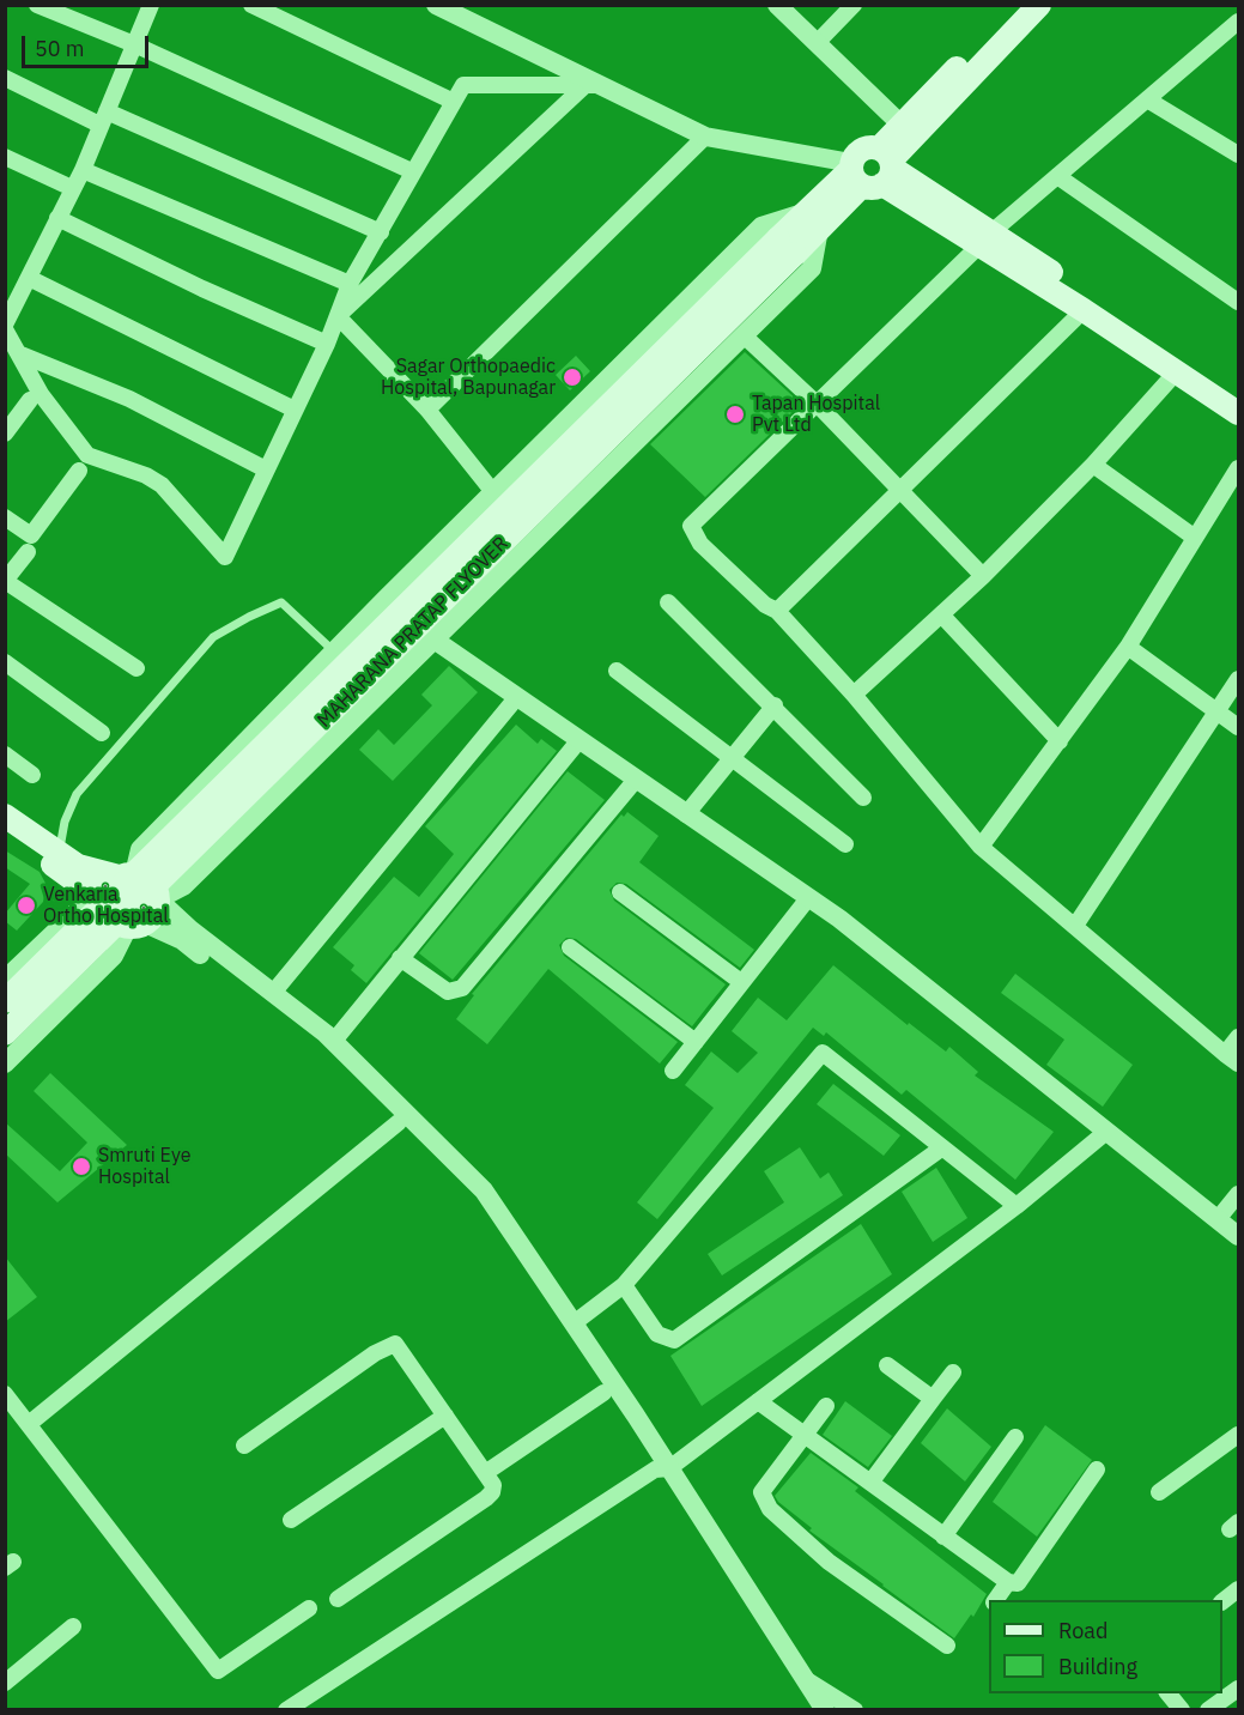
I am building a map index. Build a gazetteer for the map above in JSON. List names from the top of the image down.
{
  "streets": {
    "main road": ["MAHARANA PRATAP FLYOVER"]
  },
  "places": [
    "Sagar Orthopaedic Hospital, Bapunagar",
    "Tapan Hospital Pvt Ltd",
    "Venkaria Ortho Hospital",
    "Smruti Eye Hospital"
  ],
  "legend": ["Road", "Building"],
  "scale_bar": "50 m"
}
